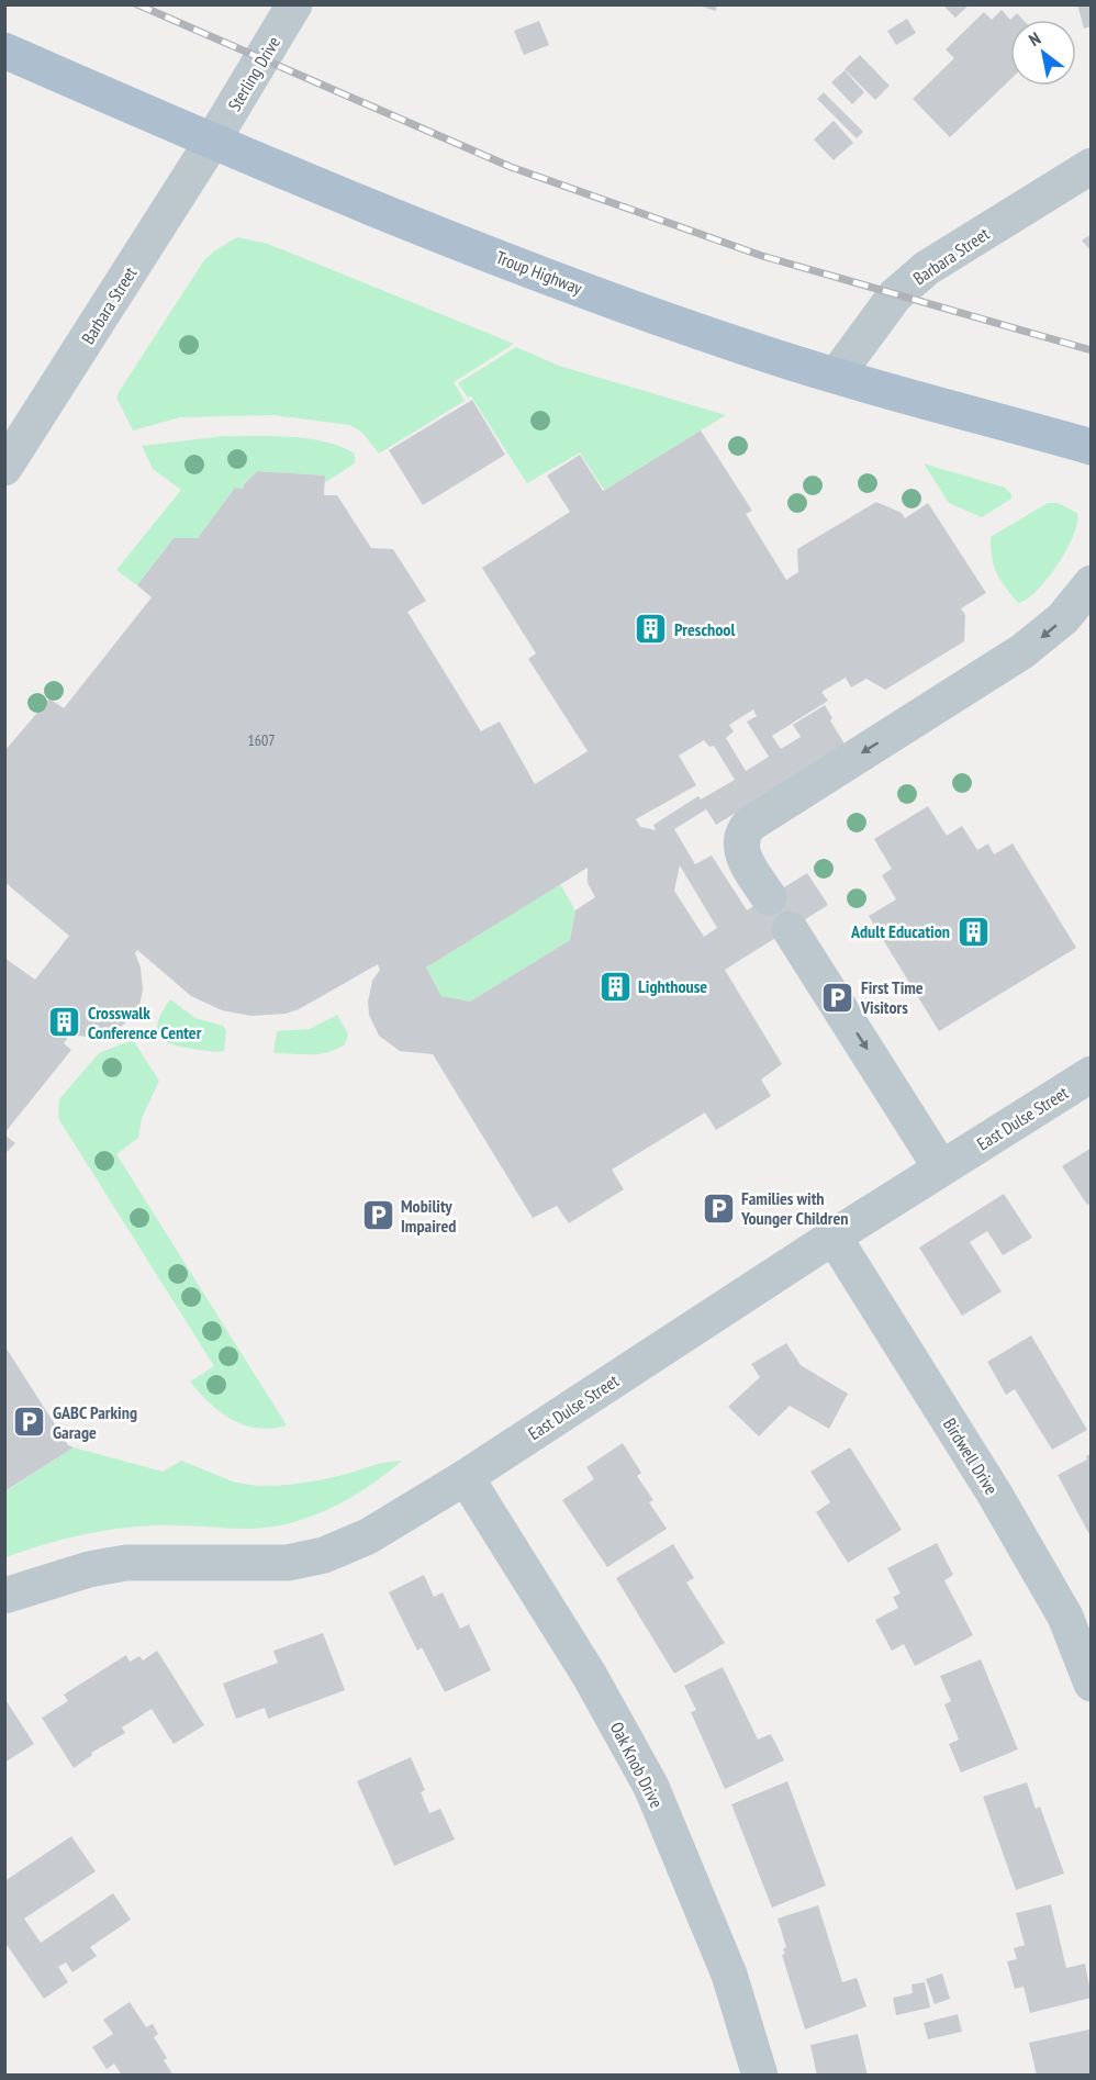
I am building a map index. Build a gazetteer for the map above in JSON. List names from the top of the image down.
{
  "streets": {
    "main road": ["Troup Highway"],
    "street": [
      "Sterling Drive",
      "Barbara Street",
      "East Dulse Street",
      "Birdwell Drive",
      "Oak Knob Drive"
    ]
  },
  "crossings": [
    ["Sterling Drive", "Barbara Street"],
    ["Sterling Drive", "Troup Highway"],
    ["Barbara Street", "Troup Highway"],
    ["East Dulse Street", "Birdwell Drive"],
    ["East Dulse Street", "Oak Knob Drive"]
  ],
  "places": {
    "building": [
      "Preschool",
      "Adult Education",
      "Lighthouse",
      "Crosswalk Conference Center"
    ],
    "parking": [
      "First Time Visitors",
      "Families with Younger Children",
      "Mobility Impaired",
      "GABC Parking Garage"
    ]
  },
  "house_numbers": ["1607"],
  "north": "top left"
}
